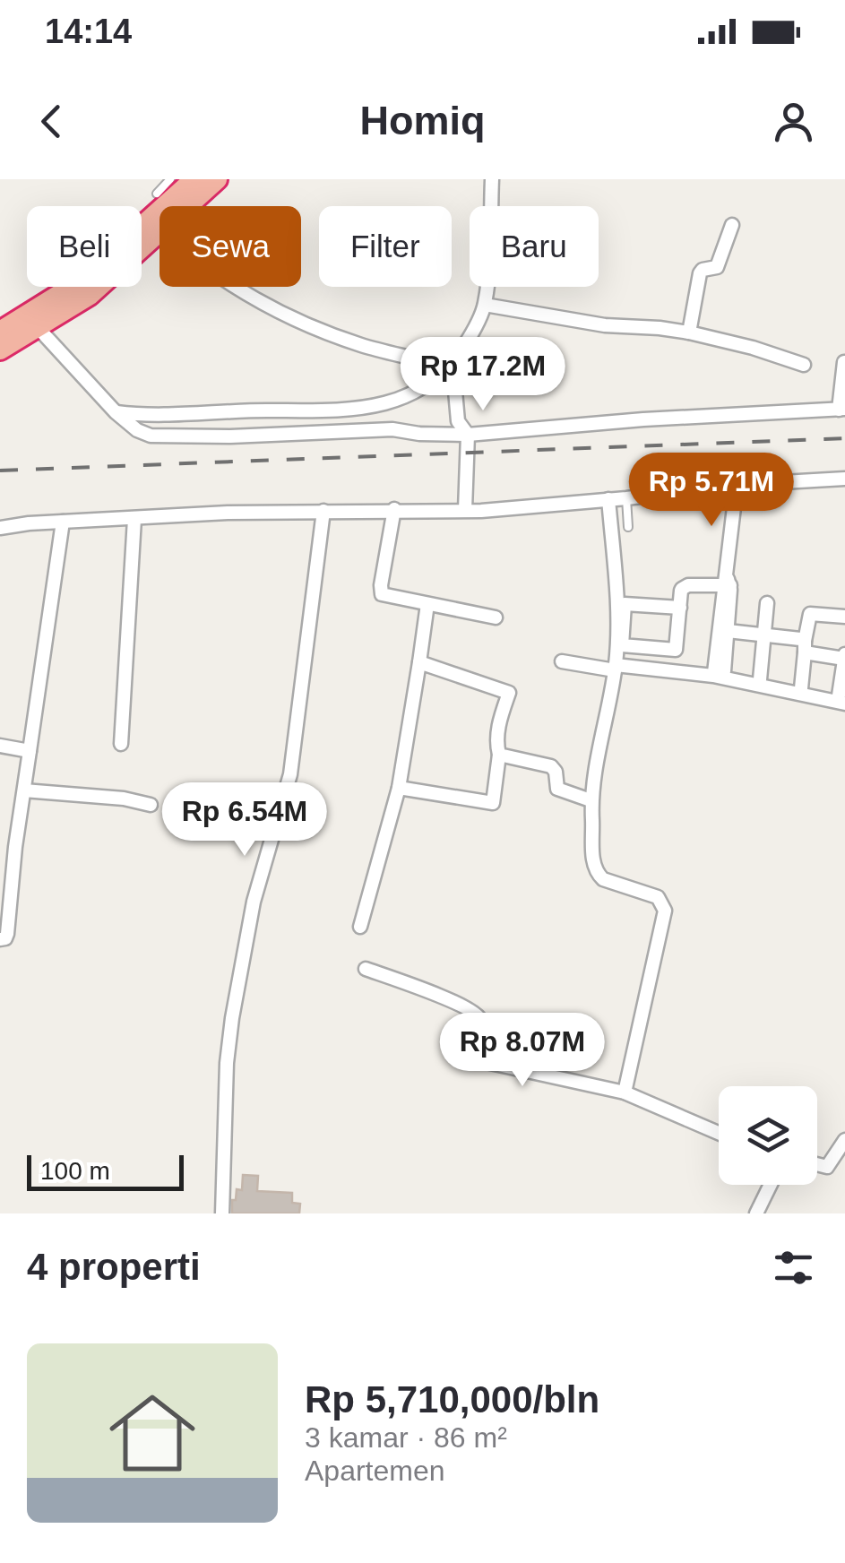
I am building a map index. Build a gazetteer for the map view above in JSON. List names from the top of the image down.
{
  "scale_bar": "100 m",
  "page": {
    "status": "14:14",
    "header": "Homiq",
    "chip": [
      "Beli",
      "Sewa",
      "Filter",
      "Baru"
    ],
    "price": [
      "Rp 17.2M",
      "Rp 5.71M",
      "Rp 6.54M",
      "Rp 8.07M"
    ],
    "scale": "100 m",
    "heading": "4 properti",
    "list": [
      {
        "name": "Rp 5,710,000/bln",
        "note": "3 kamar · 86 m² · Apartemen"
      }
    ]
  }
}
